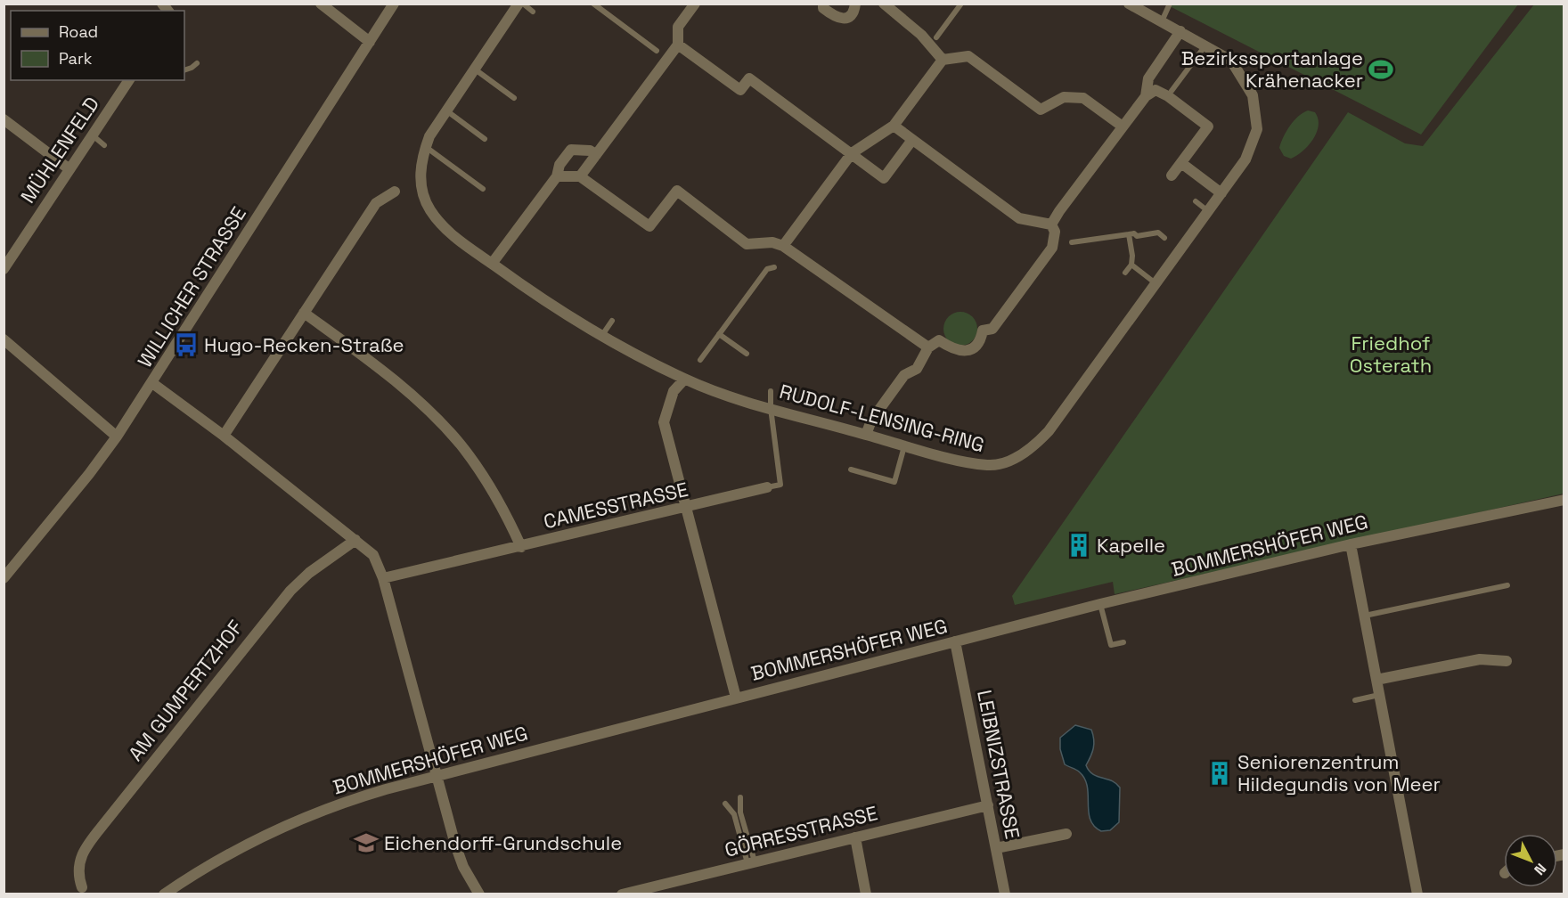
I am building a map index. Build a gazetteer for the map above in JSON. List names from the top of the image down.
{
  "streets": {
    "street": [
      "MÜHLENFELD",
      "WILLICHER STRASSE",
      "RUDOLF-LENSING-RING",
      "CAMESSTRASSE",
      "BOMMERSHÖFER WEG",
      "AM GUMPERTZHOF",
      "LEIBNIZSTRASSE",
      "GÖRRESSTRASSE"
    ]
  },
  "crossings": [
    ["RUDOLF-LENSING-RING", "CAMESSTRASSE"],
    ["BOMMERSHÖFER WEG", "LEIBNIZSTRASSE"],
    ["LEIBNIZSTRASSE", "GÖRRESSTRASSE"]
  ],
  "parks": ["Friedhof Osterath"],
  "places": {
    "sports": ["Bezirkssportanlage Krähenacker"],
    "bus stop": ["Hugo-Recken-Straße"],
    "building": ["Kapelle", "Seniorenzentrum Hildegundis von Meer"],
    "school or university": ["Eichendorff-Grundschule"]
  },
  "legend": ["Road", "Park"],
  "north": "bottom right"
}
